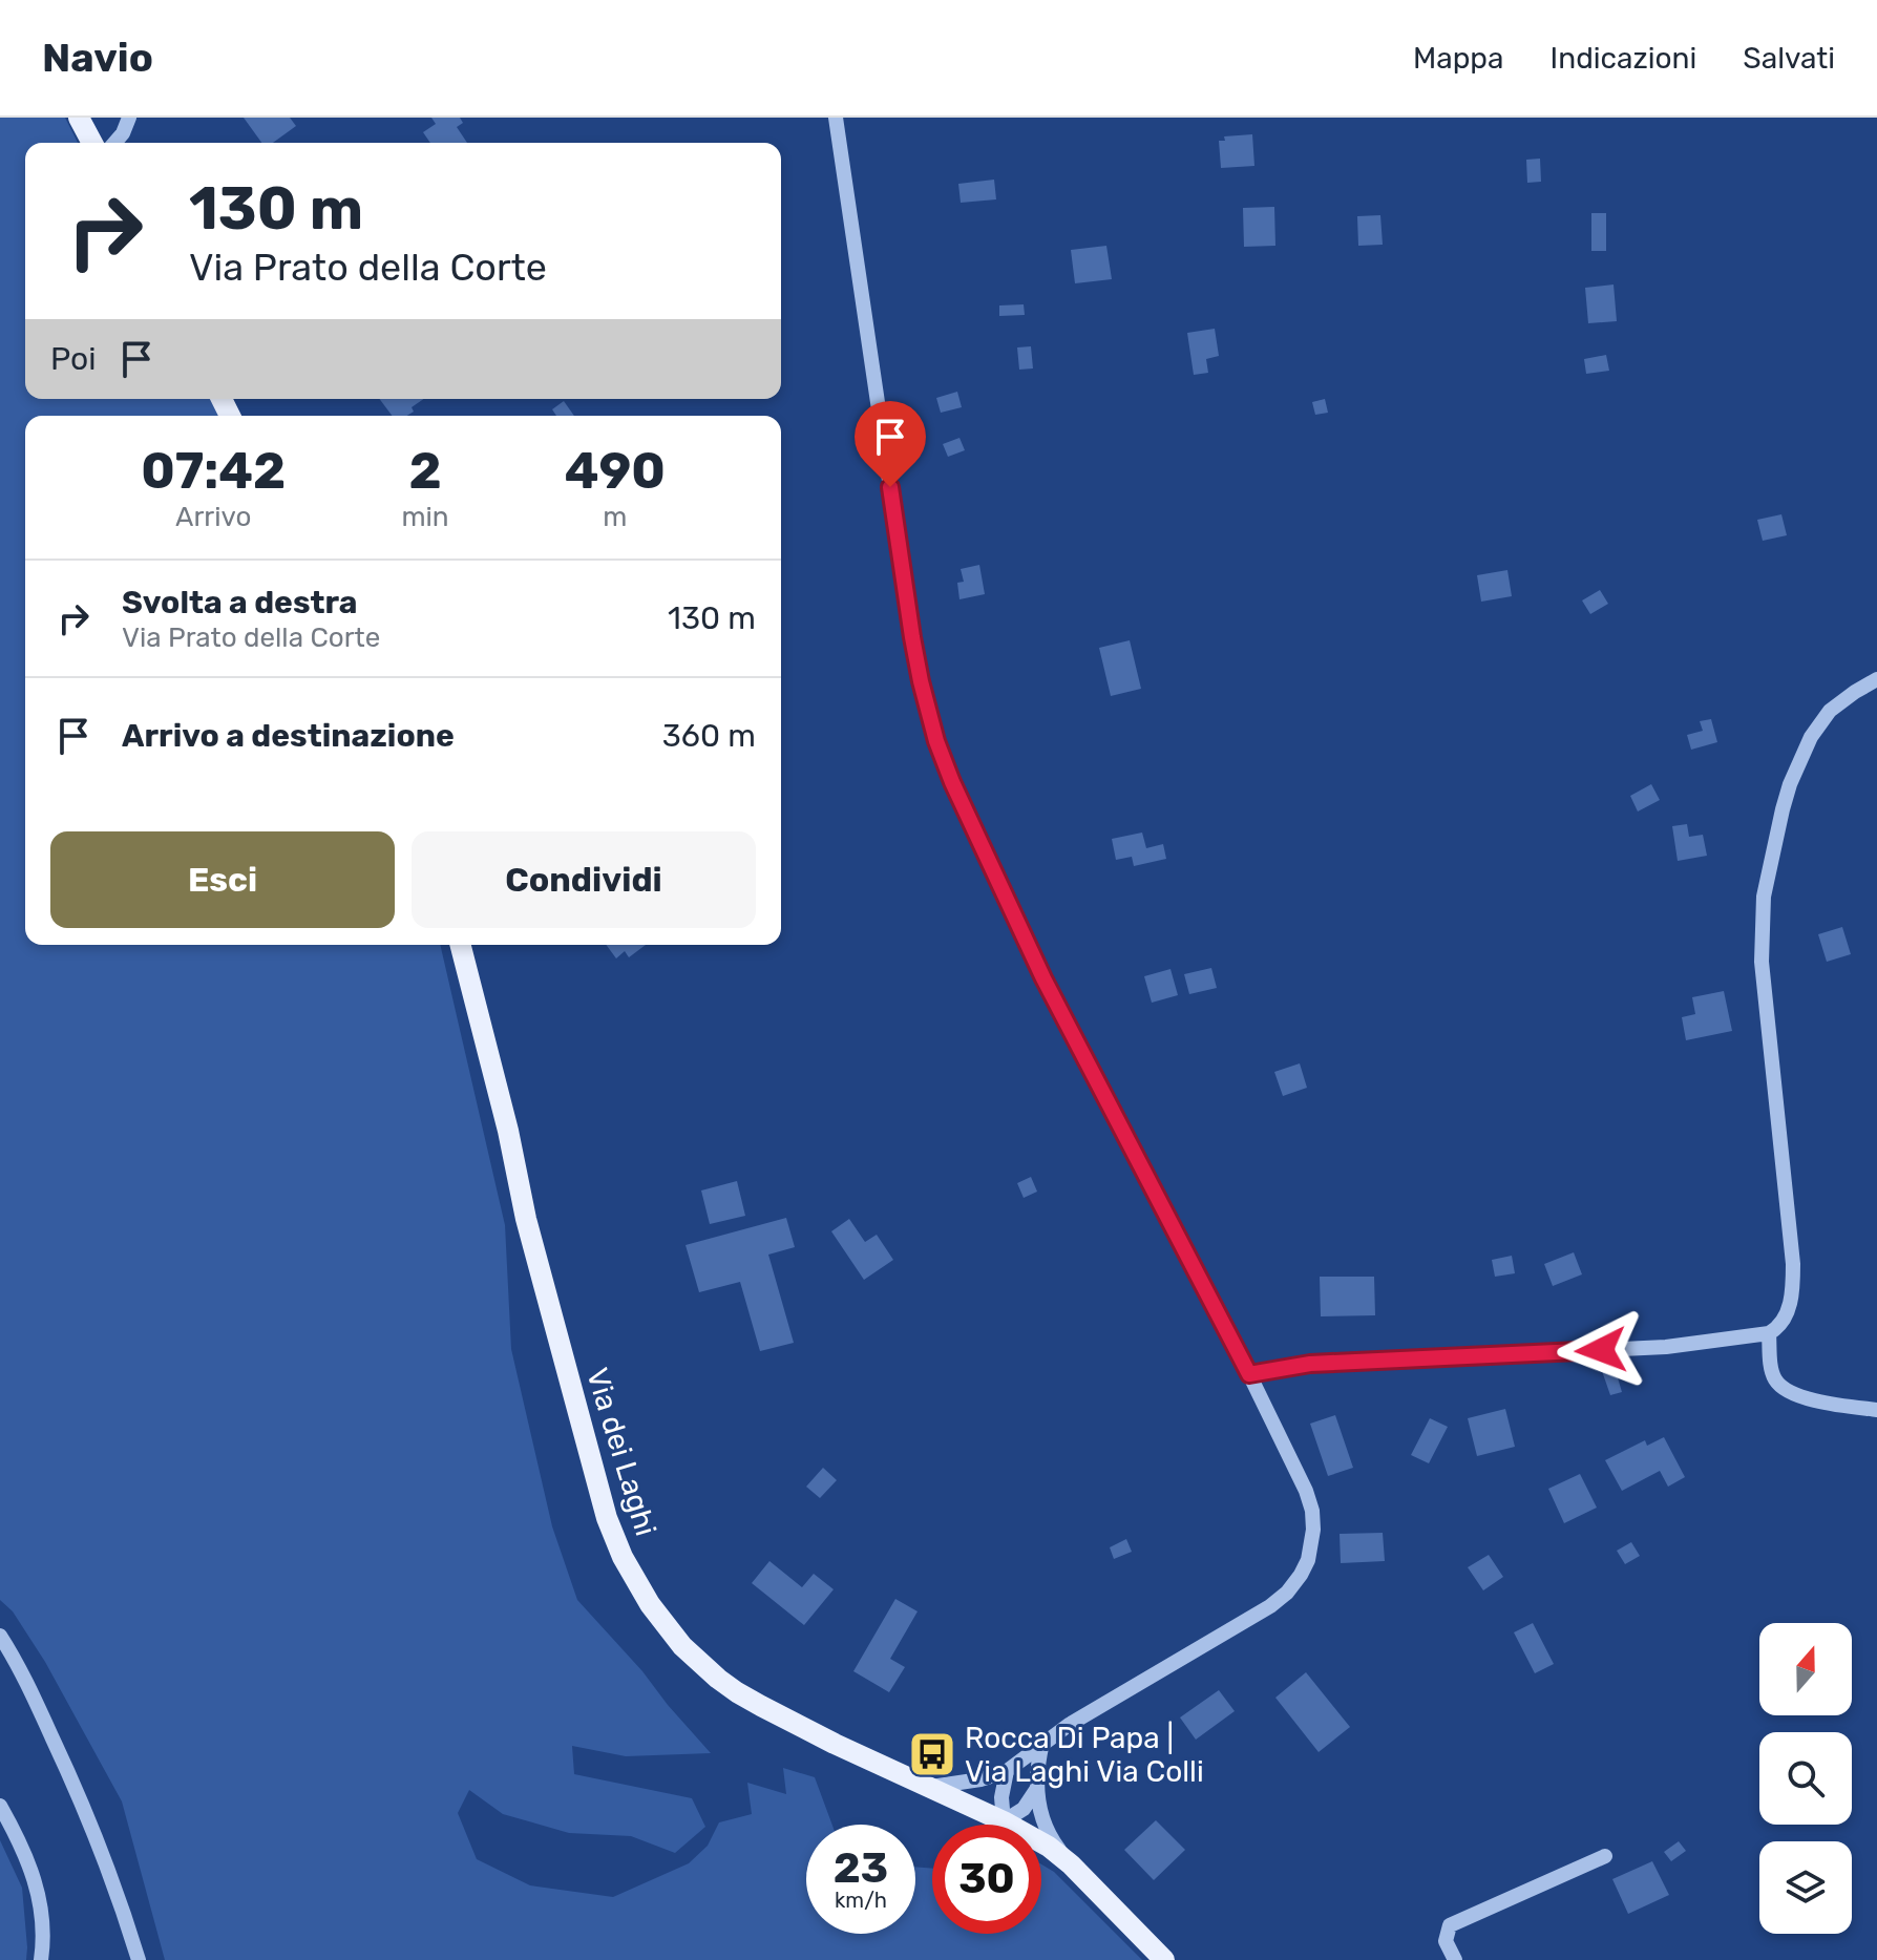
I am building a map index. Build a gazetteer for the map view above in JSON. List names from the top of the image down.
{
  "streets": {
    "main road": ["Via dei Laghi"]
  },
  "places": {
    "bus stop": ["Rocca Di Papa | Via Laghi Via Colli"]
  },
  "north": "top",
  "page": {
    "header": "Navio",
    "nav": ["Mappa", "Indicazioni", "Salvati"],
    "turn": ["130 m", "Via Prato della Corte"],
    "then": "Poi",
    "eta": [
      "07:42",
      "Arrivo",
      "2",
      "min",
      "490",
      "m"
    ],
    "list": [
      {
        "name": "Svolta a destra",
        "note": "Via Prato della Corte",
        "value": "130 m"
      },
      {
        "name": "Arrivo a destinazione",
        "value": "360 m"
      }
    ],
    "buttons": ["Esci", "Condividi"],
    "speed": "23 km/h",
    "limit": "30"
  }
}
